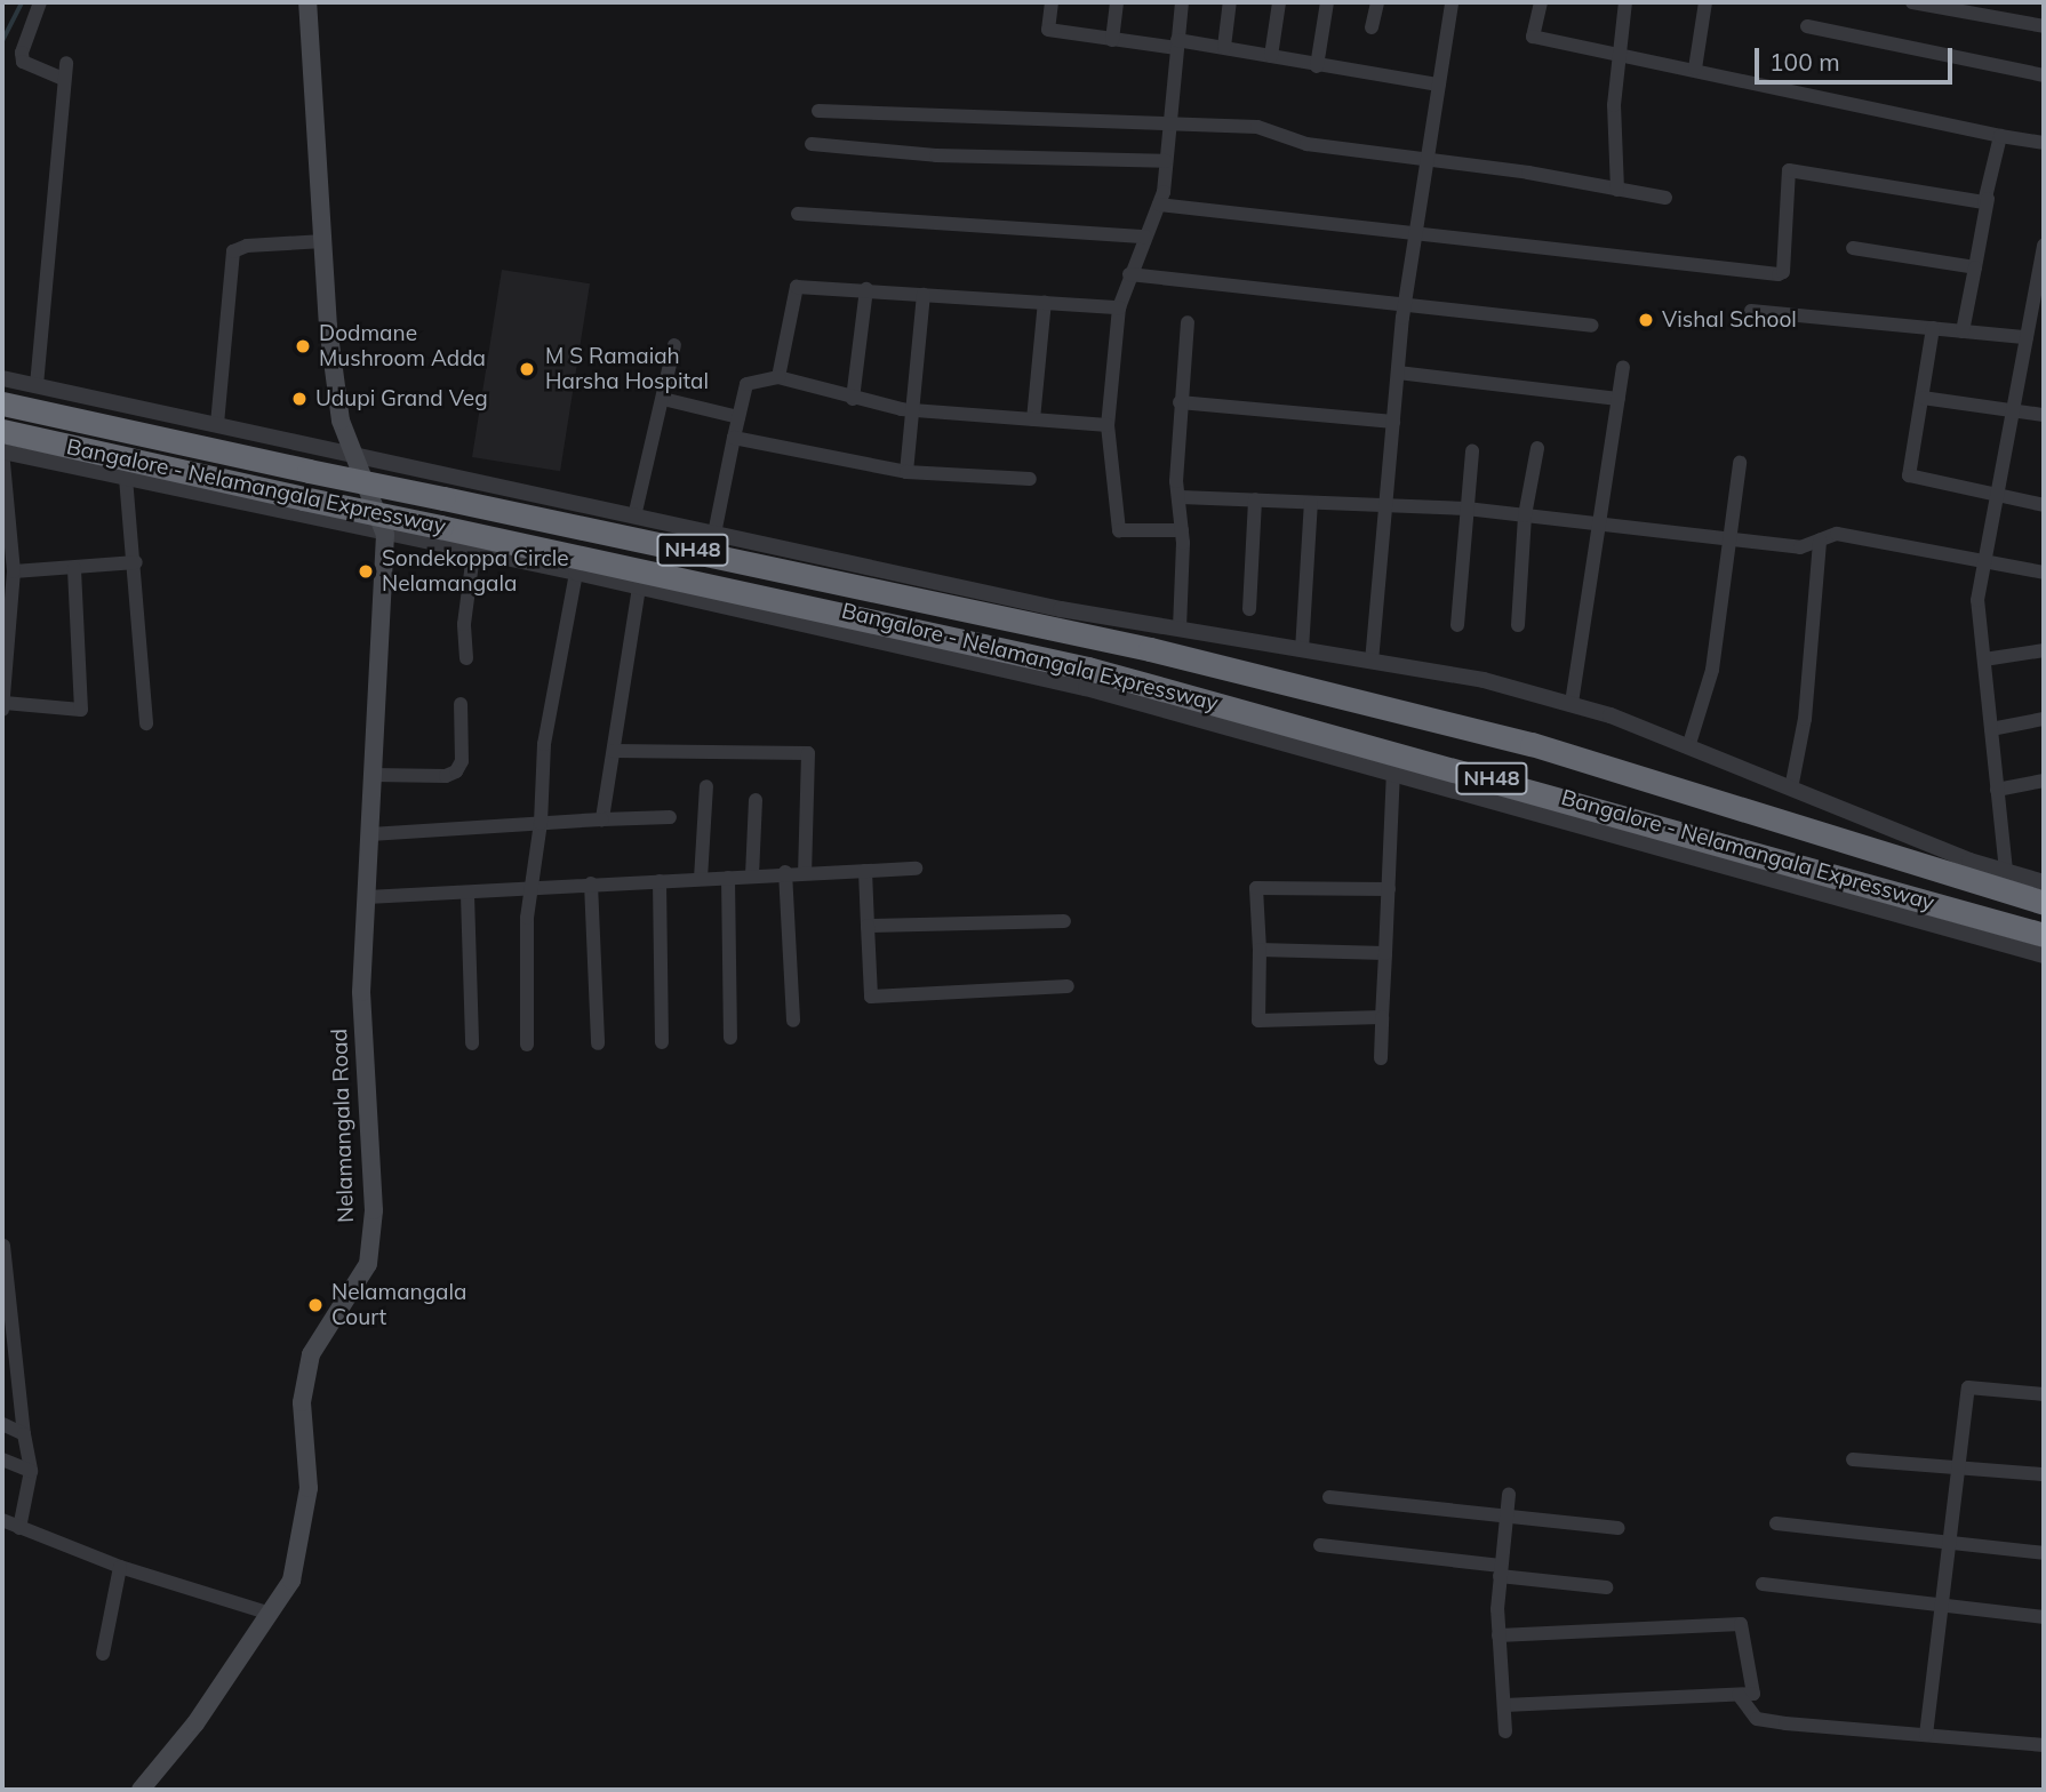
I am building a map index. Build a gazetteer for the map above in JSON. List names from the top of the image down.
{
  "streets": {
    "highway": ["Bangalore - Nelamangala Expressway", "NH48"],
    "main road": ["Nelamangala Road"]
  },
  "places": [
    "Vishal School",
    "Dodmane Mushroom Adda",
    "M S Ramaiah Harsha Hospital",
    "Udupi Grand Veg",
    "Sondekoppa Circle Nelamangala",
    "Nelamangala Court"
  ],
  "scale_bar": "100 m"
}
